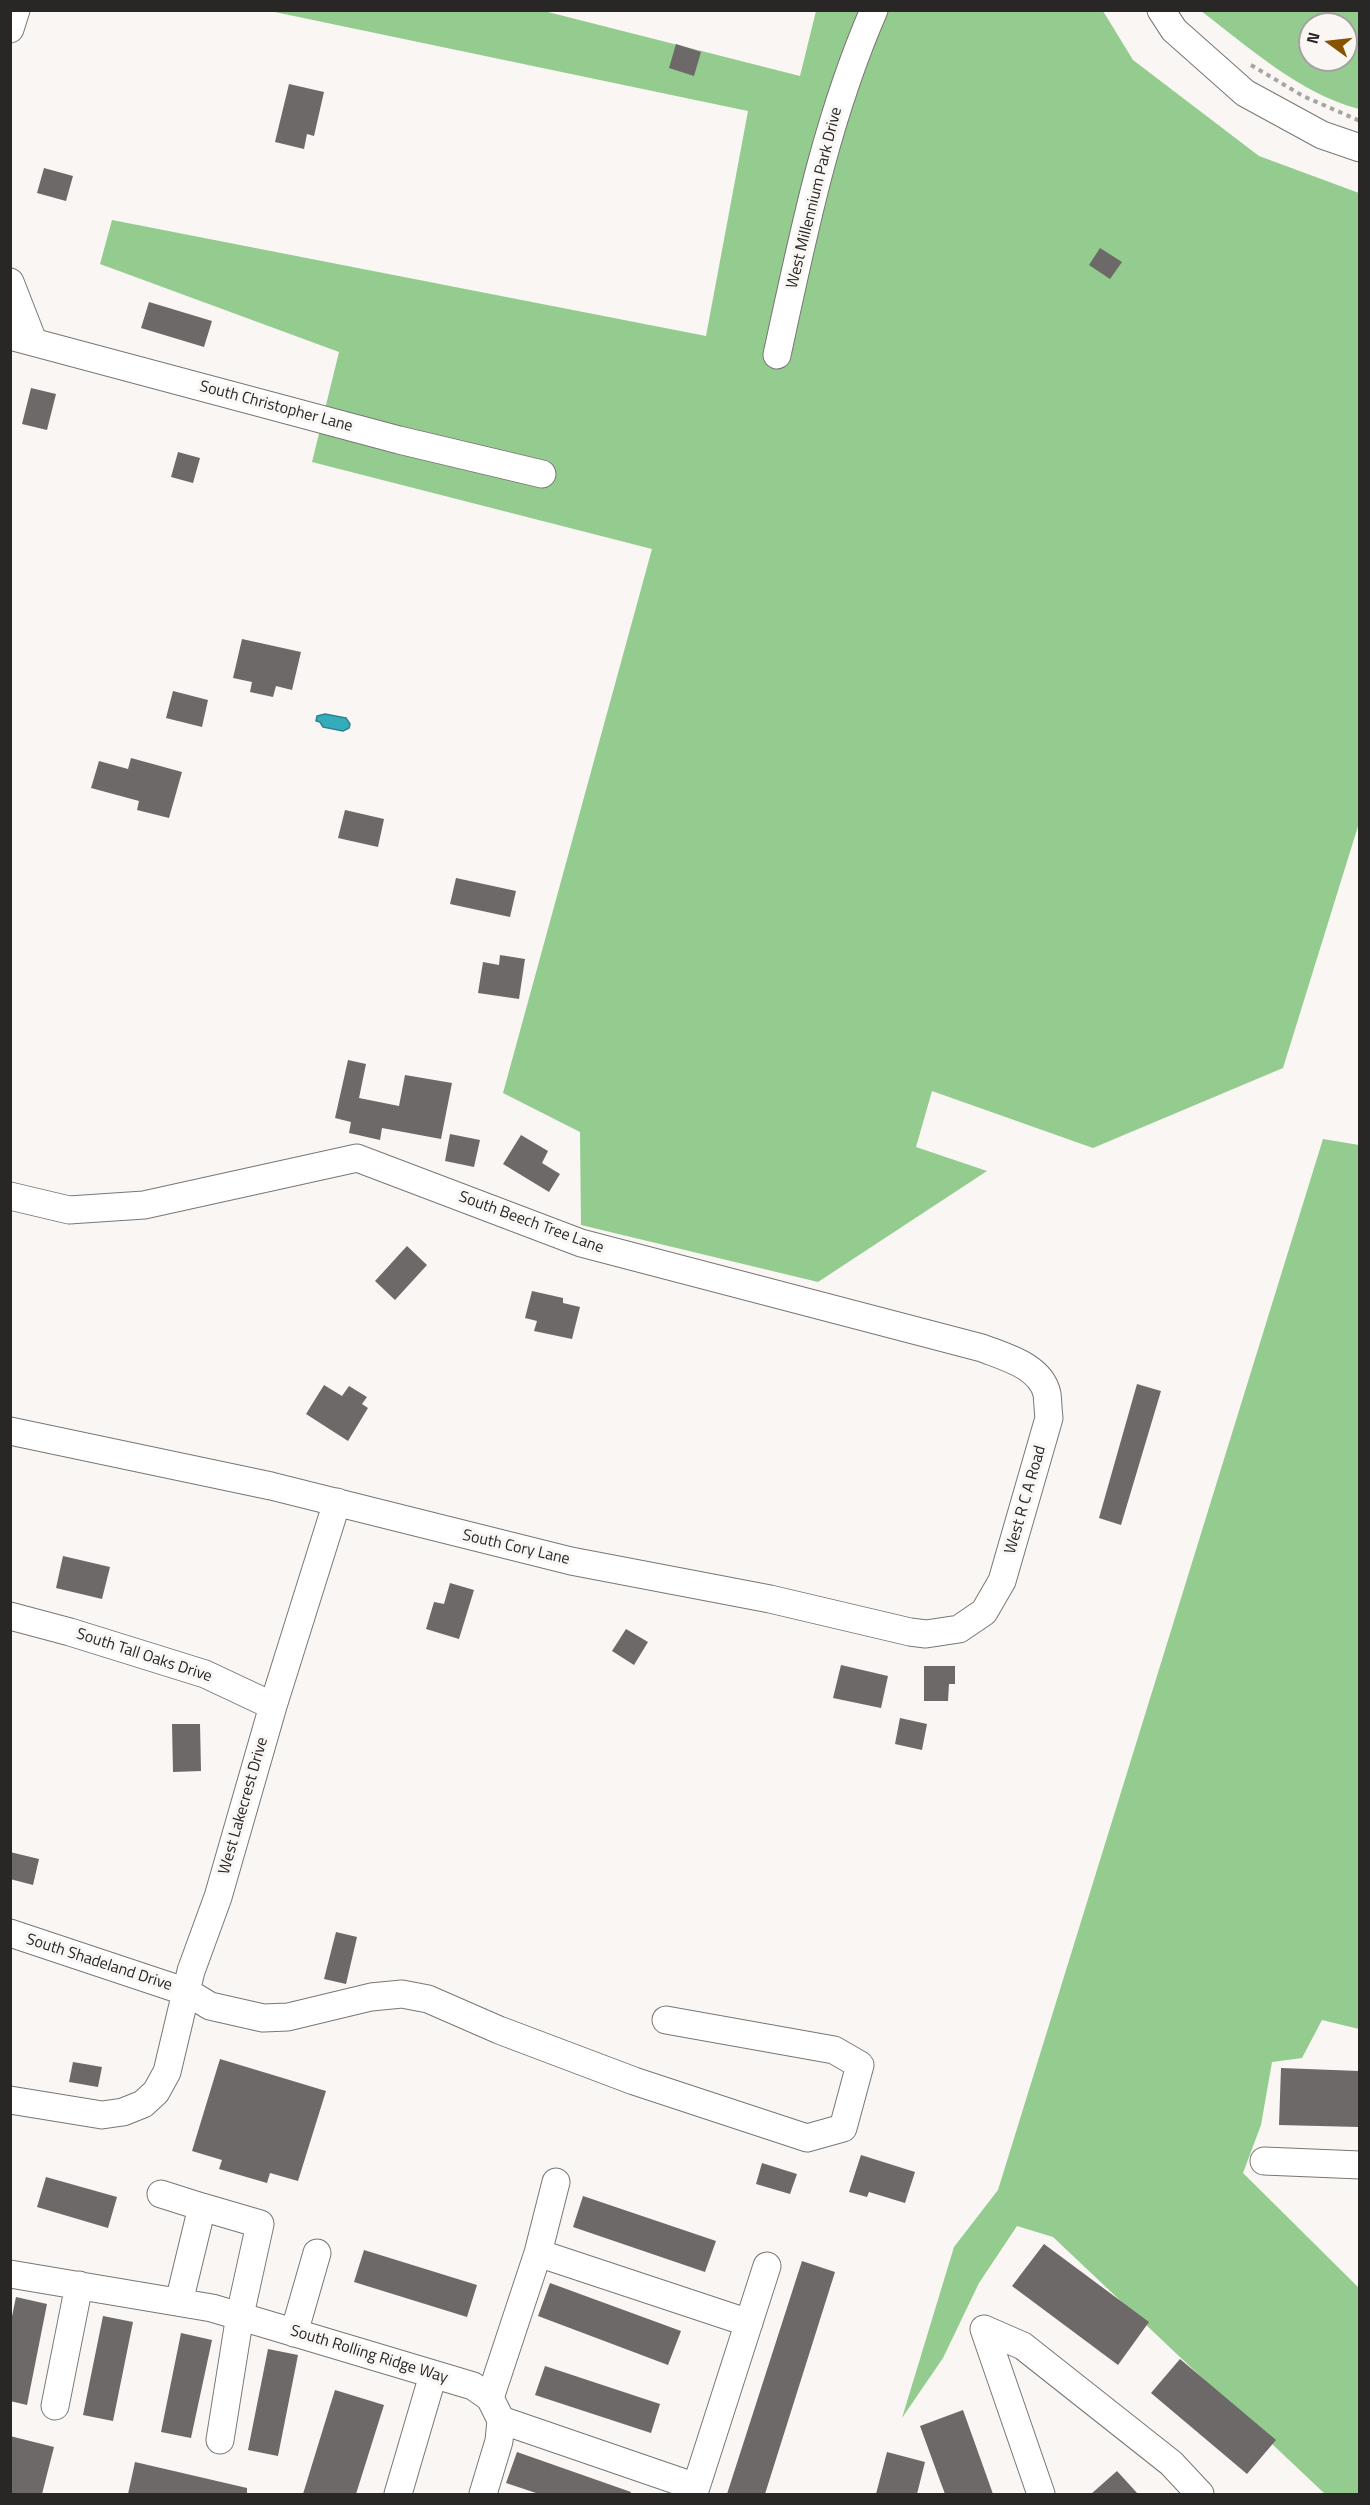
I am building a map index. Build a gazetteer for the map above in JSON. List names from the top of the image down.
{
  "streets": {
    "street": [
      "West Millennium Park Drive",
      "South Christopher Lane",
      "South Beech Tree Lane",
      "West R C A Road",
      "South Cory Lane",
      "South Tall Oaks Drive",
      "West Lakecrest Drive",
      "South Shadeland Drive",
      "South Rolling Ridge Way"
    ]
  },
  "crossings": [
    ["South Beech Tree Lane", "West R C A Road"],
    ["West R C A Road", "South Cory Lane"],
    ["South Cory Lane", "West Lakecrest Drive"],
    ["South Tall Oaks Drive", "West Lakecrest Drive"],
    ["West Lakecrest Drive", "South Shadeland Drive"]
  ],
  "north": "left"
}
